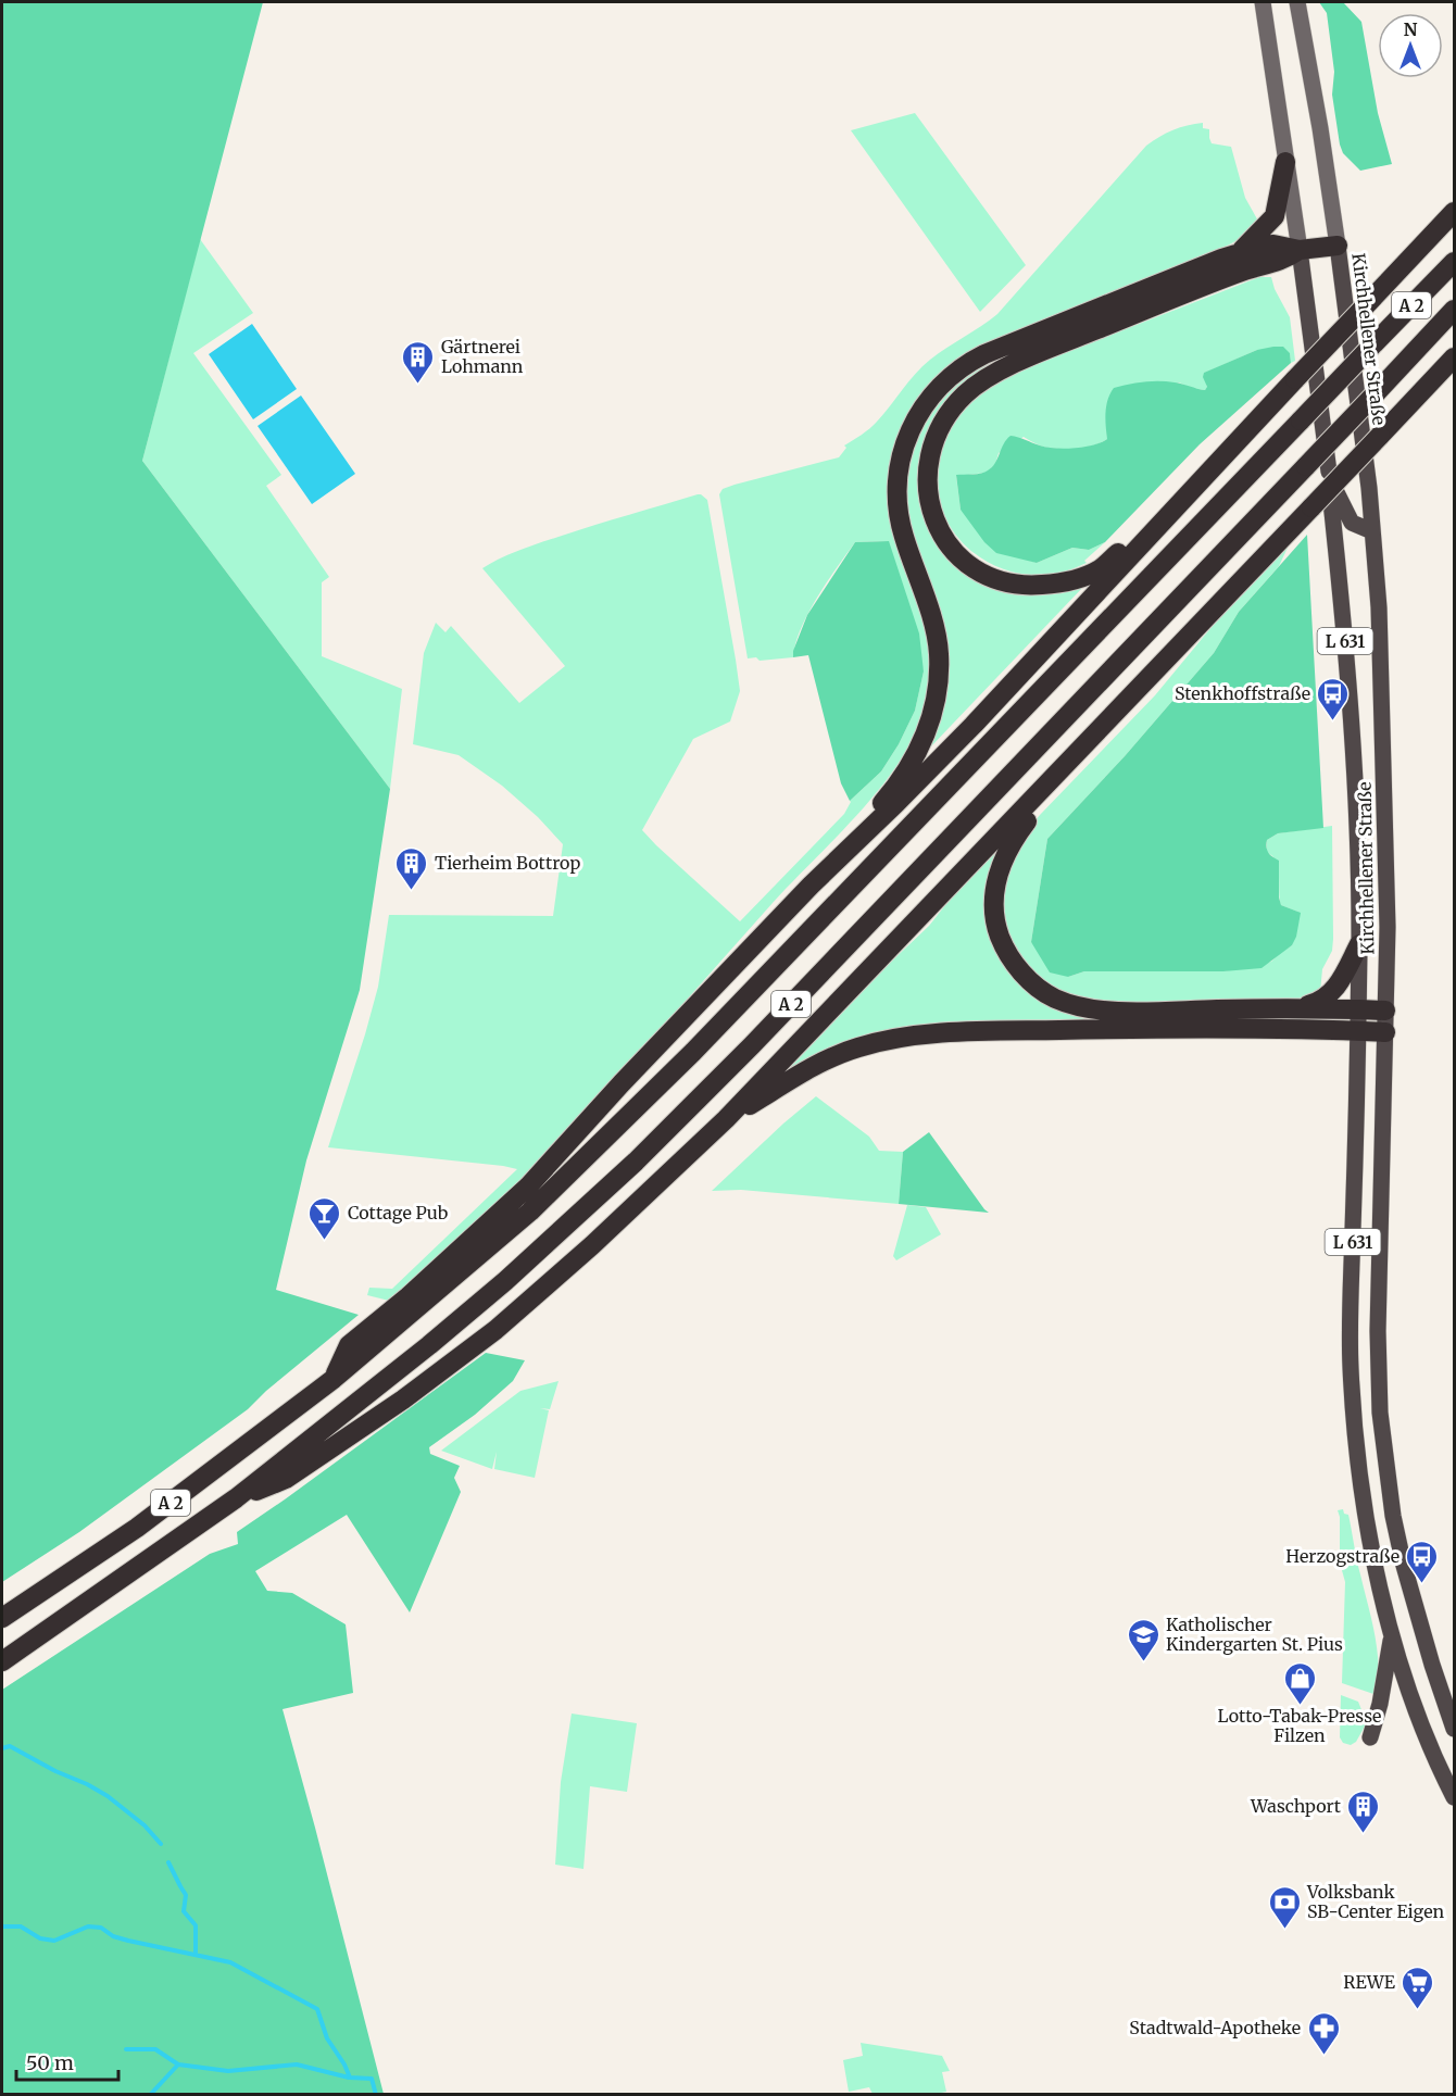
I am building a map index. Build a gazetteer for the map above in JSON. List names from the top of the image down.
{
  "streets": {
    "highway": ["A 2"],
    "main road": ["Kirchhellener Straße", "L 631"]
  },
  "places": {
    "building": ["Gärtnerei Lohmann", "Tierheim Bottrop", "Waschport"],
    "bus stop": ["Stenkhoffstraße", "Herzogstraße"],
    "bar": ["Cottage Pub"],
    "school or university": ["Katholischer Kindergarten St. Pius"],
    "shop": ["Lotto-Tabak-Presse Filzen"],
    "bank": ["Volksbank SB-Center Eigen"],
    "supermarket": ["REWE"],
    "pharmacy": ["Stadtwald-Apotheke"]
  },
  "scale_bar": "50 m",
  "north": "top"
}
